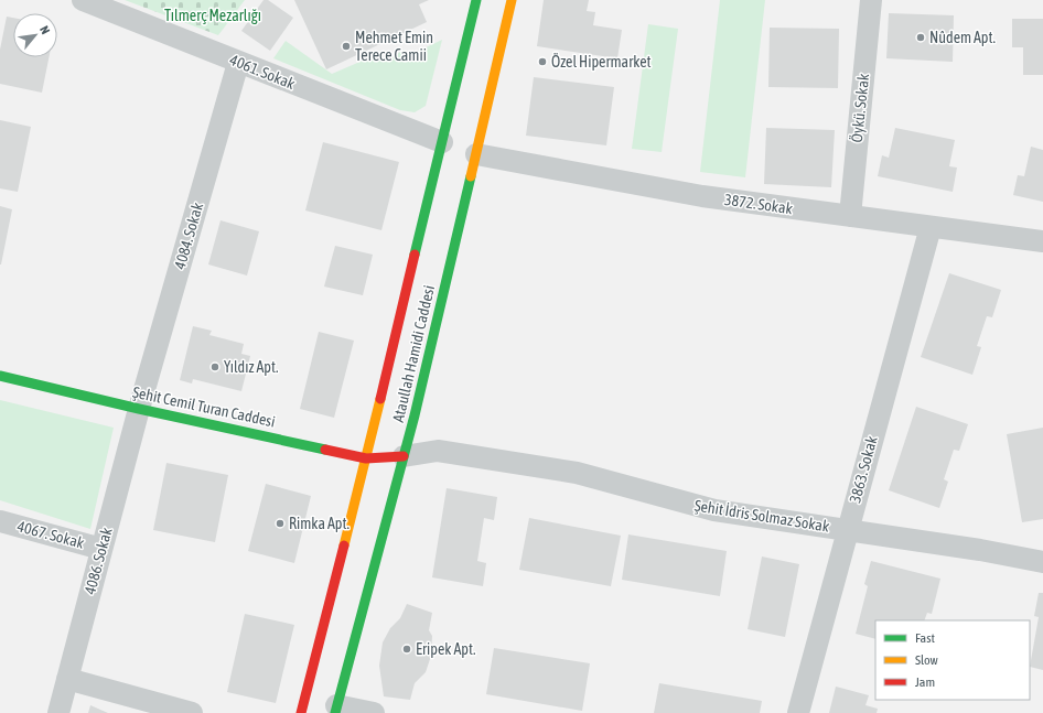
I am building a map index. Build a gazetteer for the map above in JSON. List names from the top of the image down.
{
  "streets": {
    "street": [
      "4061. Sokak",
      "Öykü. Sokak",
      "3872. Sokak",
      "4084. Sokak",
      "Ataullah Hamidi Caddesi",
      "Şehit Cemil Turan Caddesi",
      "3863. Sokak",
      "Şehit İdris Solmaz Sokak",
      "4067. Sokak",
      "4086. Sokak"
    ]
  },
  "crossings": [
    ["4061. Sokak", "4084. Sokak"],
    ["4061. Sokak", "Ataullah Hamidi Caddesi"],
    ["Öykü. Sokak", "3872. Sokak"],
    ["3872. Sokak", "Ataullah Hamidi Caddesi"],
    ["3872. Sokak", "3863. Sokak"],
    ["4084. Sokak", "Şehit Cemil Turan Caddesi"],
    ["4084. Sokak", "4086. Sokak"],
    ["Ataullah Hamidi Caddesi", "Şehit Cemil Turan Caddesi"],
    ["Ataullah Hamidi Caddesi", "Şehit İdris Solmaz Sokak"],
    ["Şehit Cemil Turan Caddesi", "Şehit İdris Solmaz Sokak"],
    ["Şehit Cemil Turan Caddesi", "4086. Sokak"],
    ["3863. Sokak", "Şehit İdris Solmaz Sokak"],
    ["4067. Sokak", "4086. Sokak"]
  ],
  "parks": ["Tılmerç Mezarlığı"],
  "places": [
    "Nûdem Apt.",
    "Mehmet Emin Terece Camii",
    "Özel Hipermarket",
    "Yıldız Apt.",
    "Rimka Apt.",
    "Eripek Apt."
  ],
  "legend": ["Fast", "Slow", "Jam"],
  "north": "top right"
}
